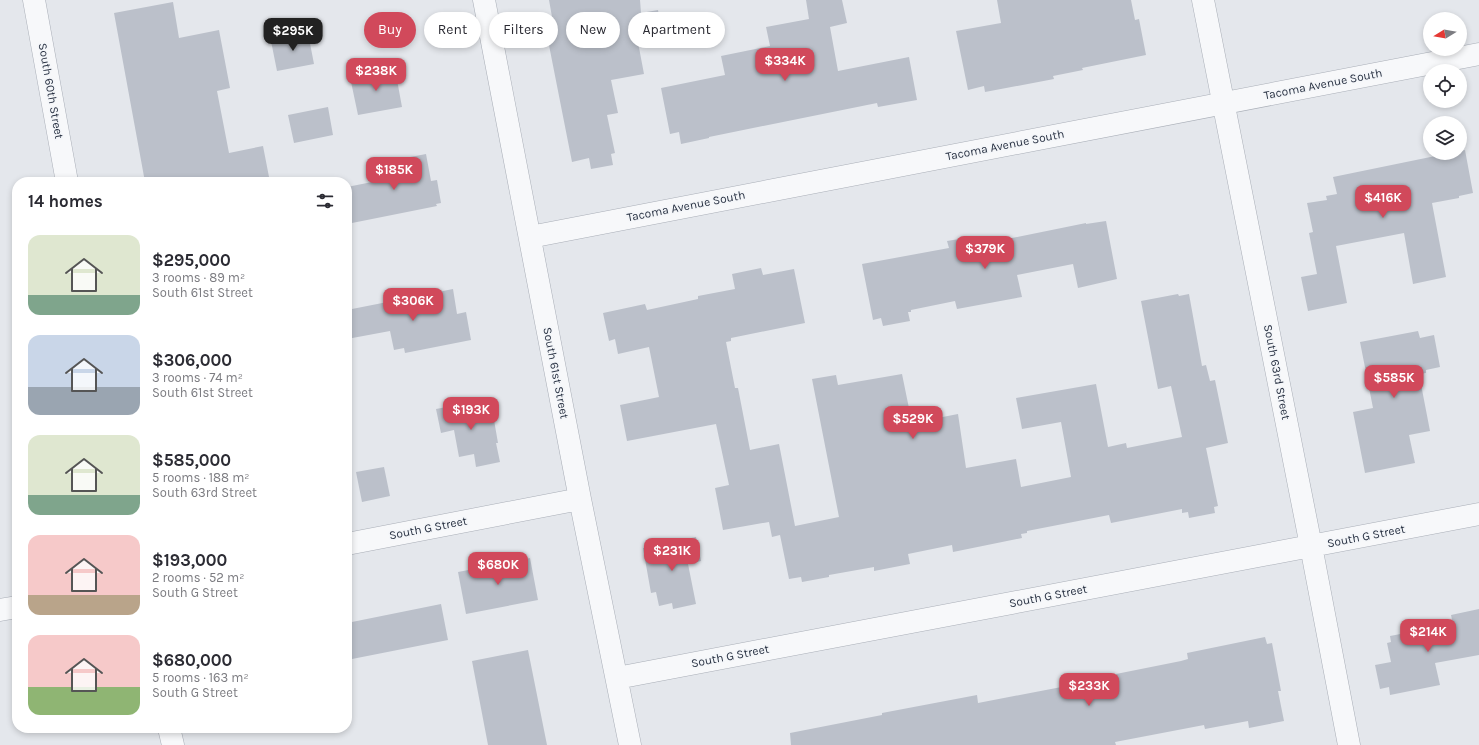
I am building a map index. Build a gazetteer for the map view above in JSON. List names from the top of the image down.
{
  "streets": {
    "street": [
      "Tacoma Avenue South",
      "South 60th Street",
      "South 63rd Street",
      "South 61st Street",
      "South G Street"
    ]
  },
  "crossings": [
    ["Tacoma Avenue South", "South 63rd Street"],
    ["Tacoma Avenue South", "South 61st Street"],
    ["South 63rd Street", "South G Street"],
    ["South 61st Street", "South G Street"]
  ],
  "north": "left",
  "page": {
    "chip": [
      "Buy",
      "Rent",
      "Filters",
      "New",
      "Apartment"
    ],
    "price": [
      "$295K",
      "$334K",
      "$238K",
      "$185K",
      "$416K",
      "$379K",
      "$306K",
      "$585K",
      "$193K",
      "$529K",
      "$231K",
      "$680K",
      "$214K",
      "$233K"
    ],
    "heading": "14 homes",
    "list": [
      {
        "name": "$295,000",
        "note": "3 rooms · 89 m² · South 61st Street"
      },
      {
        "name": "$306,000",
        "note": "3 rooms · 74 m² · South 61st Street"
      },
      {
        "name": "$585,000",
        "note": "5 rooms · 188 m² · South 63rd Street"
      },
      {
        "name": "$193,000",
        "note": "2 rooms · 52 m² · South G Street"
      },
      {
        "name": "$680,000",
        "note": "5 rooms · 163 m² · South G Street"
      }
    ]
  }
}
